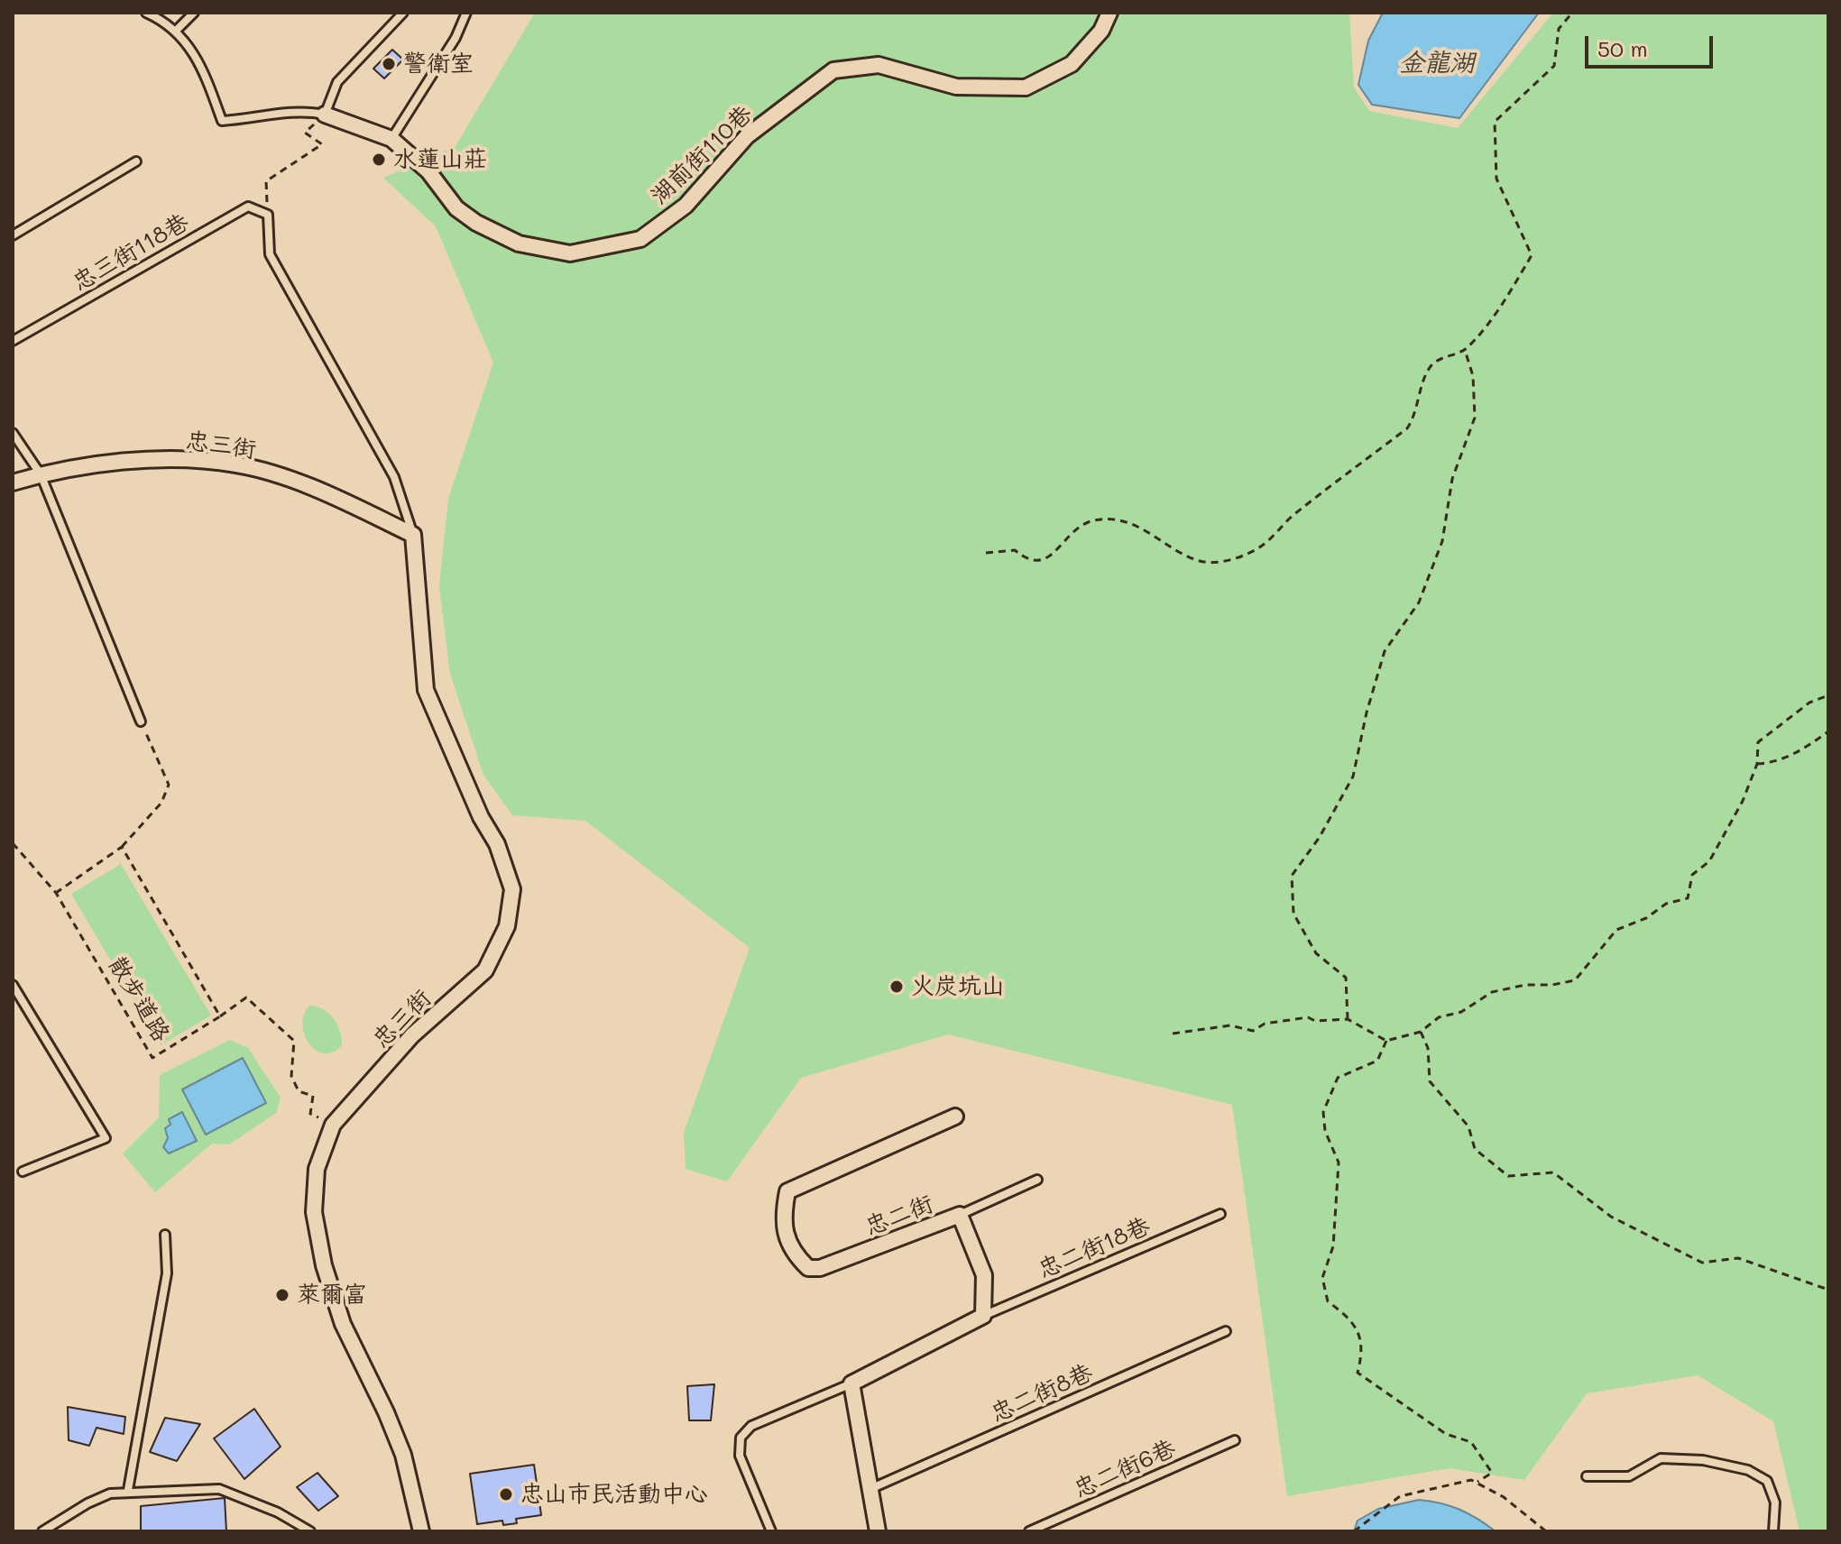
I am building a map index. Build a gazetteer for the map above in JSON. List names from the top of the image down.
{
  "streets": {
    "street": ["湖前街110巷", "忠三街", "忠二街"],
    "lane": [
      "忠三街118巷",
      "忠二街18巷",
      "忠二街8巷",
      "忠二街6巷"
    ],
    "path": ["散步道路"]
  },
  "crossings": [
    ["忠三街118巷", "忠三街"],
    ["忠三街", "散步道路"],
    ["忠二街", "忠二街18巷"]
  ],
  "water": ["金龍湖"],
  "places": [
    "警衛室",
    "水蓮山莊",
    "火炭坑山",
    "萊爾富",
    "忠山市民活動中心"
  ],
  "scale_bar": "50 m"
}
